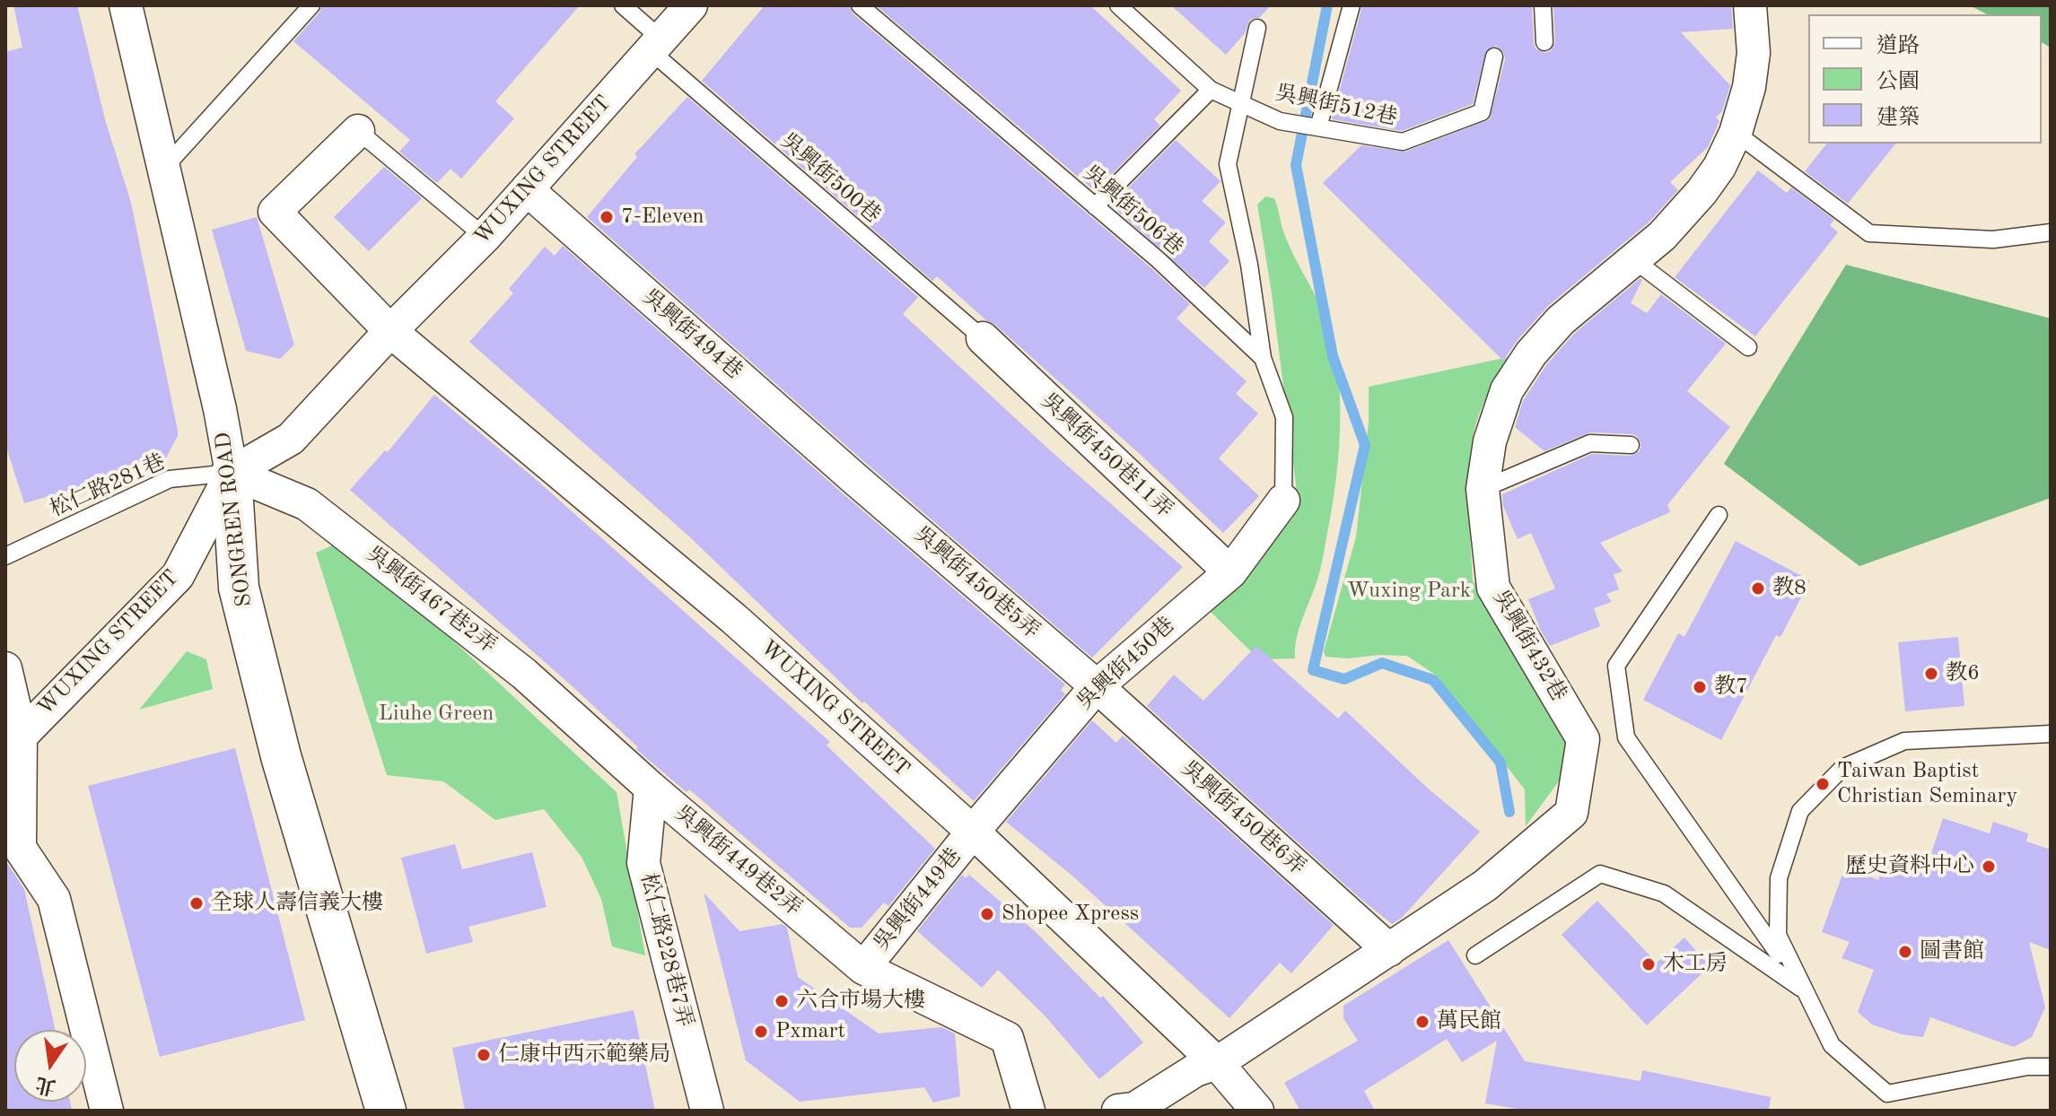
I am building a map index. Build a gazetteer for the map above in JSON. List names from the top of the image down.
{
  "streets": {
    "street": [
      "WUXING STREET",
      "吳興街494巷",
      "吳興街450巷11弄",
      "SONGREN ROAD",
      "吳興街450巷5弄",
      "吳興街467巷2弄",
      "吳興街432巷",
      "吳興街450巷",
      "吳興街450巷6弄",
      "吳興街449巷2弄",
      "吳興街449巷",
      "松仁路228巷7弄"
    ],
    "lane": [
      "吳興街512巷",
      "吳興街500巷",
      "吳興街506巷",
      "松仁路281巷"
    ]
  },
  "crossings": [
    ["WUXING STREET", "吳興街500巷"],
    ["WUXING STREET", "吳興街494巷"],
    ["WUXING STREET", "松仁路281巷"],
    ["WUXING STREET", "SONGREN ROAD"],
    ["WUXING STREET", "吳興街467巷2弄"],
    ["WUXING STREET", "吳興街432巷"],
    ["WUXING STREET", "吳興街450巷"],
    ["WUXING STREET", "吳興街449巷"],
    ["吳興街500巷", "吳興街450巷11弄"],
    ["吳興街506巷", "吳興街450巷"],
    ["吳興街494巷", "吳興街450巷5弄"],
    ["吳興街450巷11弄", "吳興街450巷"],
    ["松仁路281巷", "SONGREN ROAD"],
    ["松仁路281巷", "吳興街467巷2弄"],
    ["SONGREN ROAD", "吳興街467巷2弄"],
    ["吳興街450巷5弄", "吳興街450巷"],
    ["吳興街450巷5弄", "吳興街450巷6弄"],
    ["吳興街467巷2弄", "吳興街449巷2弄"],
    ["吳興街432巷", "吳興街450巷6弄"],
    ["吳興街450巷", "吳興街450巷6弄"],
    ["吳興街450巷", "吳興街449巷"],
    ["吳興街449巷2弄", "吳興街449巷"],
    ["吳興街449巷2弄", "松仁路228巷7弄"]
  ],
  "parks": ["Wuxing Park", "Liuhe Green"],
  "places": [
    "7-Eleven",
    "教8",
    "教6",
    "教7",
    "Taiwan Baptist Christian Seminary",
    "歷史資料中心",
    "全球人壽信義大樓",
    "Shopee Xpress",
    "圖書館",
    "木工房",
    "六合市場大樓",
    "萬民館",
    "Pxmart",
    "仁康中西示範藥局"
  ],
  "legend": ["道路", "公園", "建築"],
  "north": "bottom"
}
